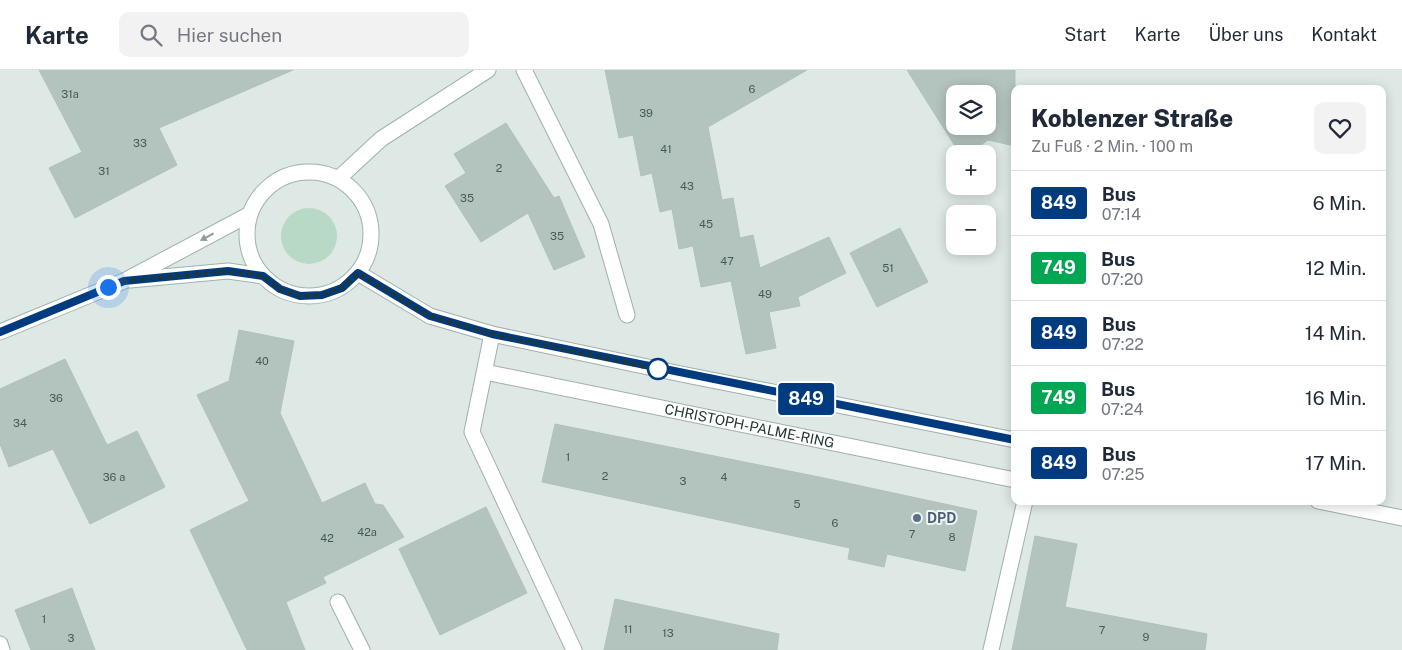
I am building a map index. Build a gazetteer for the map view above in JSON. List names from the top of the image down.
{
  "streets": {
    "street": ["CHRISTOPH-PALME-RING"]
  },
  "places": ["DPD"],
  "lines": ["bus line 849"],
  "house_numbers": [
    "6",
    "31a",
    "39",
    "33",
    "41",
    "2",
    "31",
    "43",
    "35",
    "45",
    "35",
    "47",
    "51",
    "49",
    "40",
    "36",
    "34",
    "1",
    "2",
    "36 a",
    "4",
    "3",
    "5",
    "6",
    "42a",
    "7",
    "8",
    "42",
    "1",
    "11",
    "7",
    "13",
    "9",
    "3"
  ],
  "page": {
    "header": "Karte",
    "search": "Hier suchen",
    "nav": [
      "Start",
      "Karte",
      "Über uns",
      "Kontakt"
    ],
    "on_map": "849",
    "map_buttons": ["+", "−"],
    "heading": ["Koblenzer Straße", "Zu Fuß · 2 Min. · 100 m"],
    "list": [
      {
        "mark": "849",
        "name": "Bus",
        "note": "07:14",
        "value": "6 Min."
      },
      {
        "mark": "749",
        "name": "Bus",
        "note": "07:20",
        "value": "12 Min."
      },
      {
        "mark": "849",
        "name": "Bus",
        "note": "07:22",
        "value": "14 Min."
      },
      {
        "mark": "749",
        "name": "Bus",
        "note": "07:24",
        "value": "16 Min."
      },
      {
        "mark": "849",
        "name": "Bus",
        "note": "07:25",
        "value": "17 Min."
      }
    ]
  }
}
